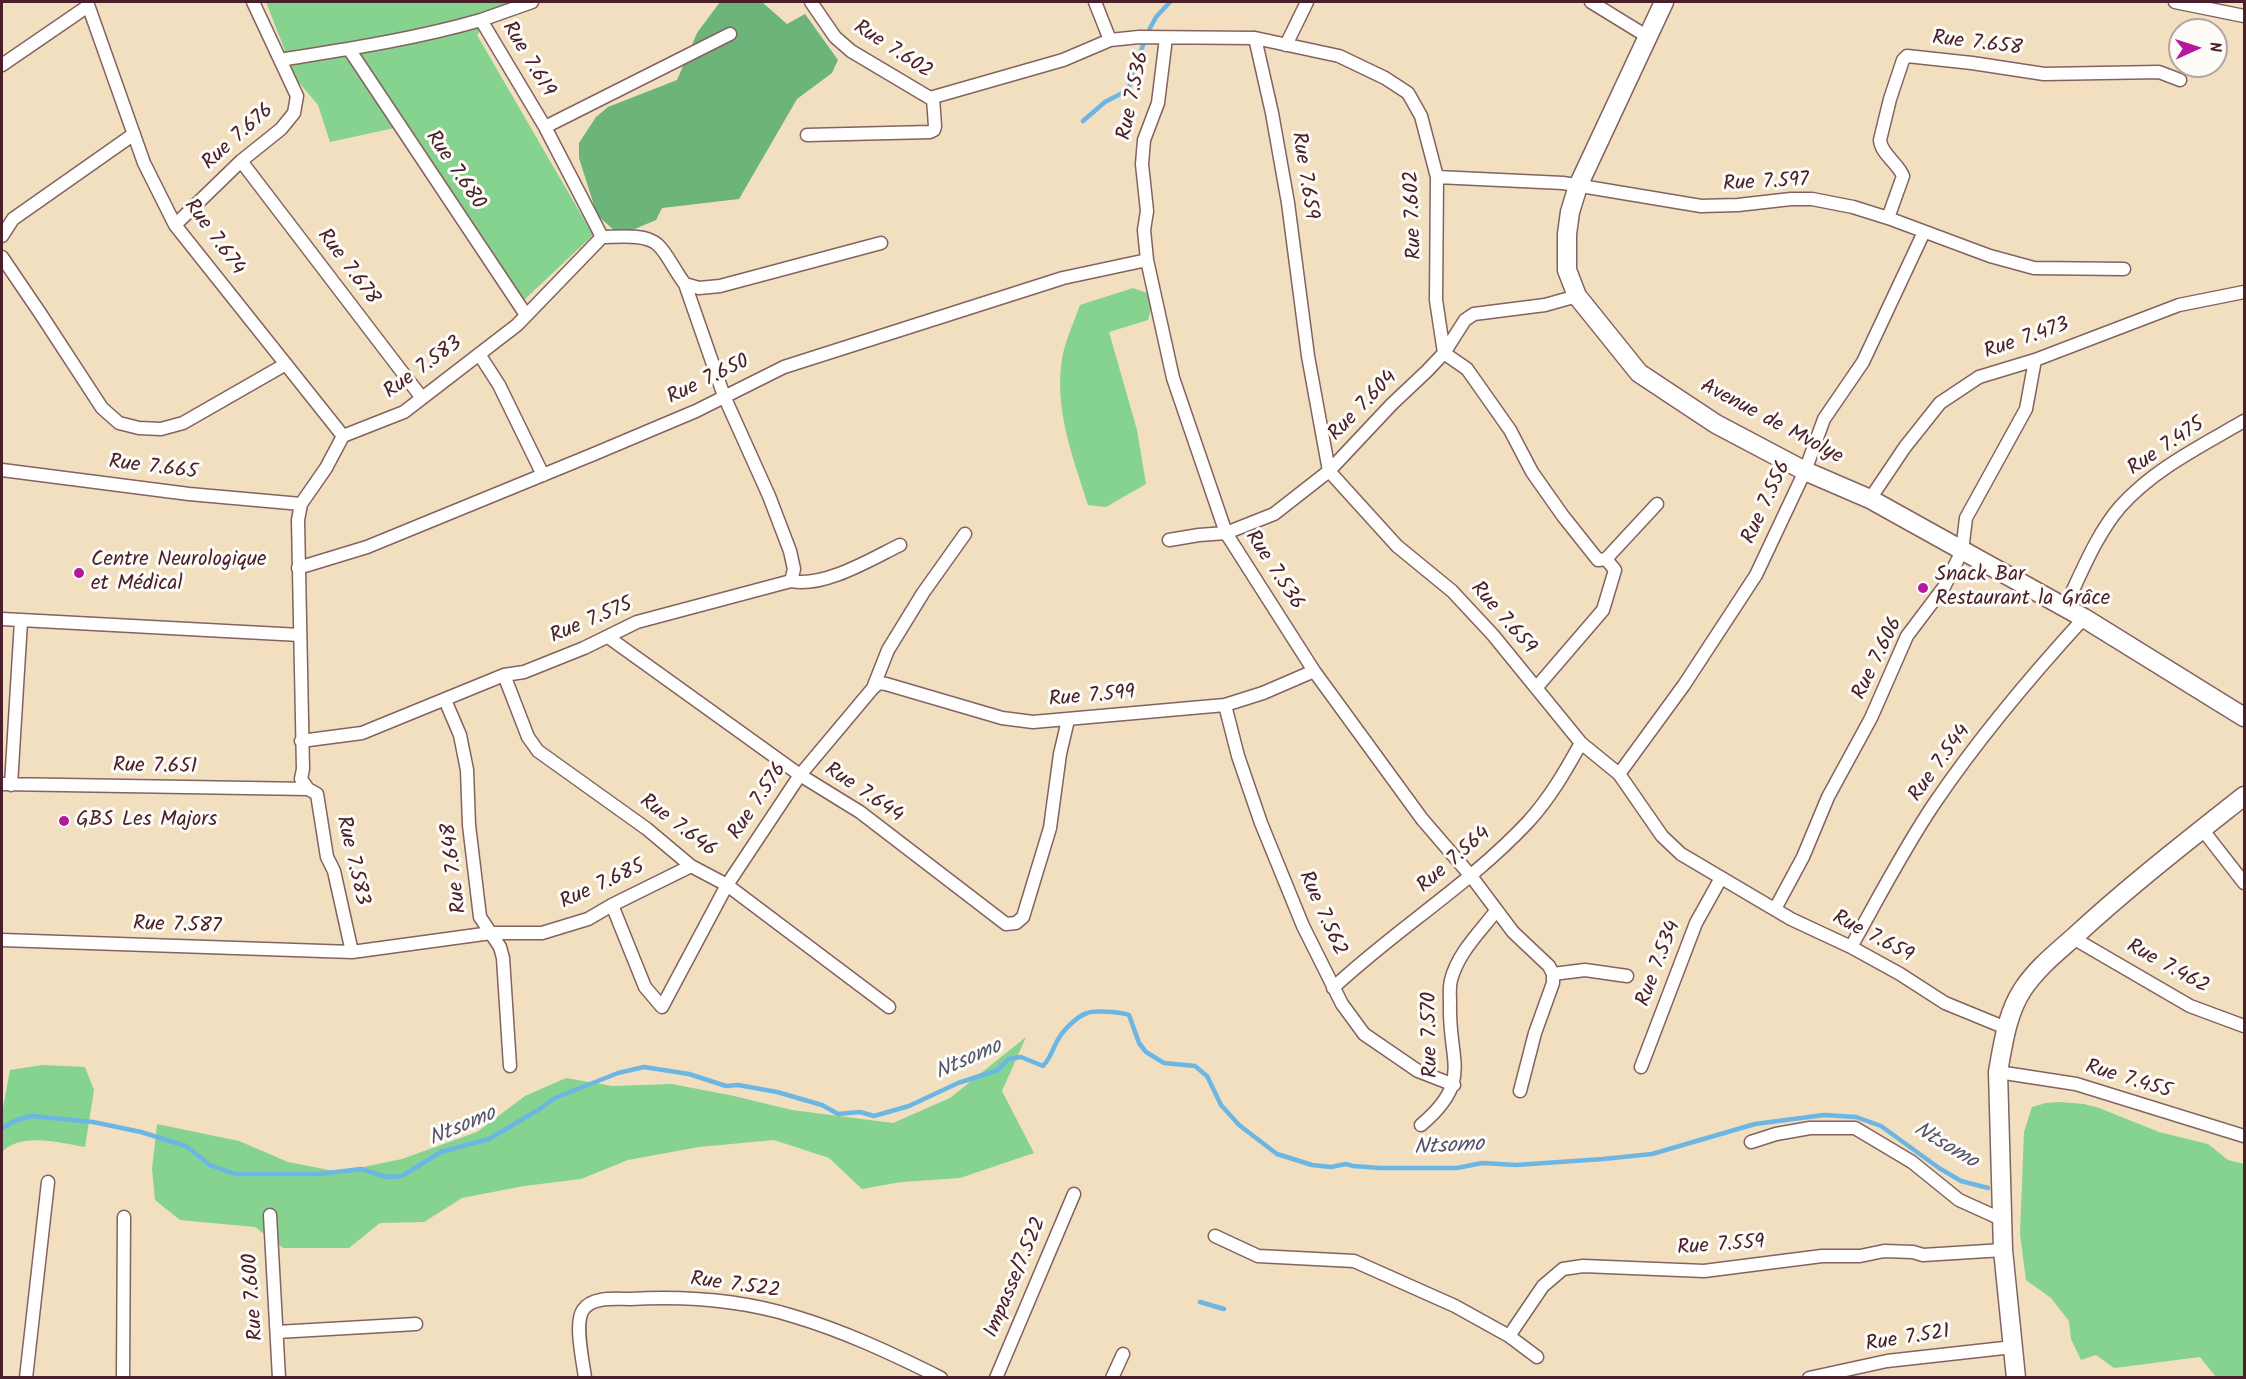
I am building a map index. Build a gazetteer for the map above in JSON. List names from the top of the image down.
{
  "streets": {
    "street": [
      "Rue 7.658",
      "Rue 7.602",
      "Rue 7.619",
      "Rue 7.536",
      "Rue 7.676",
      "Rue 7.680",
      "Rue 7.659",
      "Rue 7.597",
      "Rue 7.674",
      "Rue 7.678",
      "Rue 7.473",
      "Rue 7.583",
      "Rue 7.650",
      "Rue 7.604",
      "Avenue de Mvolye",
      "Rue 7.475",
      "Rue 7.665",
      "Rue 7.556",
      "Rue 7.575",
      "Rue 7.606",
      "Rue 7.599",
      "Rue 7.544",
      "Rue 7.651",
      "Rue 7.644",
      "Rue 7.576",
      "Rue 7.646",
      "Rue 7.564",
      "Rue 7.648",
      "Rue 7.685",
      "Rue 7.562",
      "Rue 7.587",
      "Rue 7.534",
      "Rue 7.462",
      "Rue 7.570",
      "Rue 7.455",
      "Rue 7.559",
      "Impasse/7.522",
      "Rue 7.522",
      "Rue 7.600",
      "Rue 7.521"
    ]
  },
  "crossings": [
    ["Rue 7.658", "Rue 7.597"],
    ["Rue 7.602", "Rue 7.536"],
    ["Rue 7.602", "Rue 7.659"],
    ["Rue 7.602", "Rue 7.597"],
    ["Rue 7.602", "Rue 7.604"],
    ["Rue 7.619", "Rue 7.676"],
    ["Rue 7.619", "Rue 7.680"],
    ["Rue 7.619", "Rue 7.583"],
    ["Rue 7.536", "Rue 7.650"],
    ["Rue 7.536", "Rue 7.604"],
    ["Rue 7.536", "Rue 7.599"],
    ["Rue 7.536", "Rue 7.564"],
    ["Rue 7.536", "Rue 7.570"],
    ["Rue 7.676", "Rue 7.674"],
    ["Rue 7.676", "Rue 7.678"],
    ["Rue 7.680", "Rue 7.583"],
    ["Rue 7.659", "Rue 7.604"],
    ["Rue 7.659", "Rue 7.556"],
    ["Rue 7.659", "Rue 7.606"],
    ["Rue 7.659", "Rue 7.544"],
    ["Rue 7.659", "Rue 7.564"],
    ["Rue 7.659", "Rue 7.534"],
    ["Rue 7.597", "Avenue de Mvolye"],
    ["Rue 7.597", "Rue 7.556"],
    ["Rue 7.674", "Rue 7.583"],
    ["Rue 7.678", "Rue 7.583"],
    ["Rue 7.473", "Avenue de Mvolye"],
    ["Rue 7.473", "Rue 7.606"],
    ["Rue 7.583", "Rue 7.650"],
    ["Rue 7.583", "Rue 7.665"],
    ["Rue 7.583", "Rue 7.575"],
    ["Rue 7.583", "Rue 7.651"],
    ["Rue 7.583", "Rue 7.685"],
    ["Rue 7.583", "Rue 7.587"],
    ["Rue 7.604", "Avenue de Mvolye"],
    ["Avenue de Mvolye", "Rue 7.475"],
    ["Avenue de Mvolye", "Rue 7.556"],
    ["Avenue de Mvolye", "Rue 7.606"],
    ["Avenue de Mvolye", "Rue 7.544"],
    ["Rue 7.575", "Rue 7.644"],
    ["Rue 7.575", "Rue 7.646"],
    ["Rue 7.575", "Rue 7.648"],
    ["Rue 7.599", "Rue 7.644"],
    ["Rue 7.599", "Rue 7.576"],
    ["Rue 7.599", "Rue 7.562"],
    ["Rue 7.644", "Rue 7.576"],
    ["Rue 7.576", "Rue 7.646"],
    ["Rue 7.576", "Rue 7.685"],
    ["Rue 7.646", "Rue 7.685"],
    ["Rue 7.564", "Rue 7.562"],
    ["Rue 7.648", "Rue 7.685"],
    ["Rue 7.685", "Rue 7.587"],
    ["Rue 7.562", "Rue 7.570"]
  ],
  "water": ["Ntsomo"],
  "places": ["Centre Neurologique et Médical", "Snack Bar Restaurant la Grâce", "GBS Les Majors"],
  "north": "right"
}
